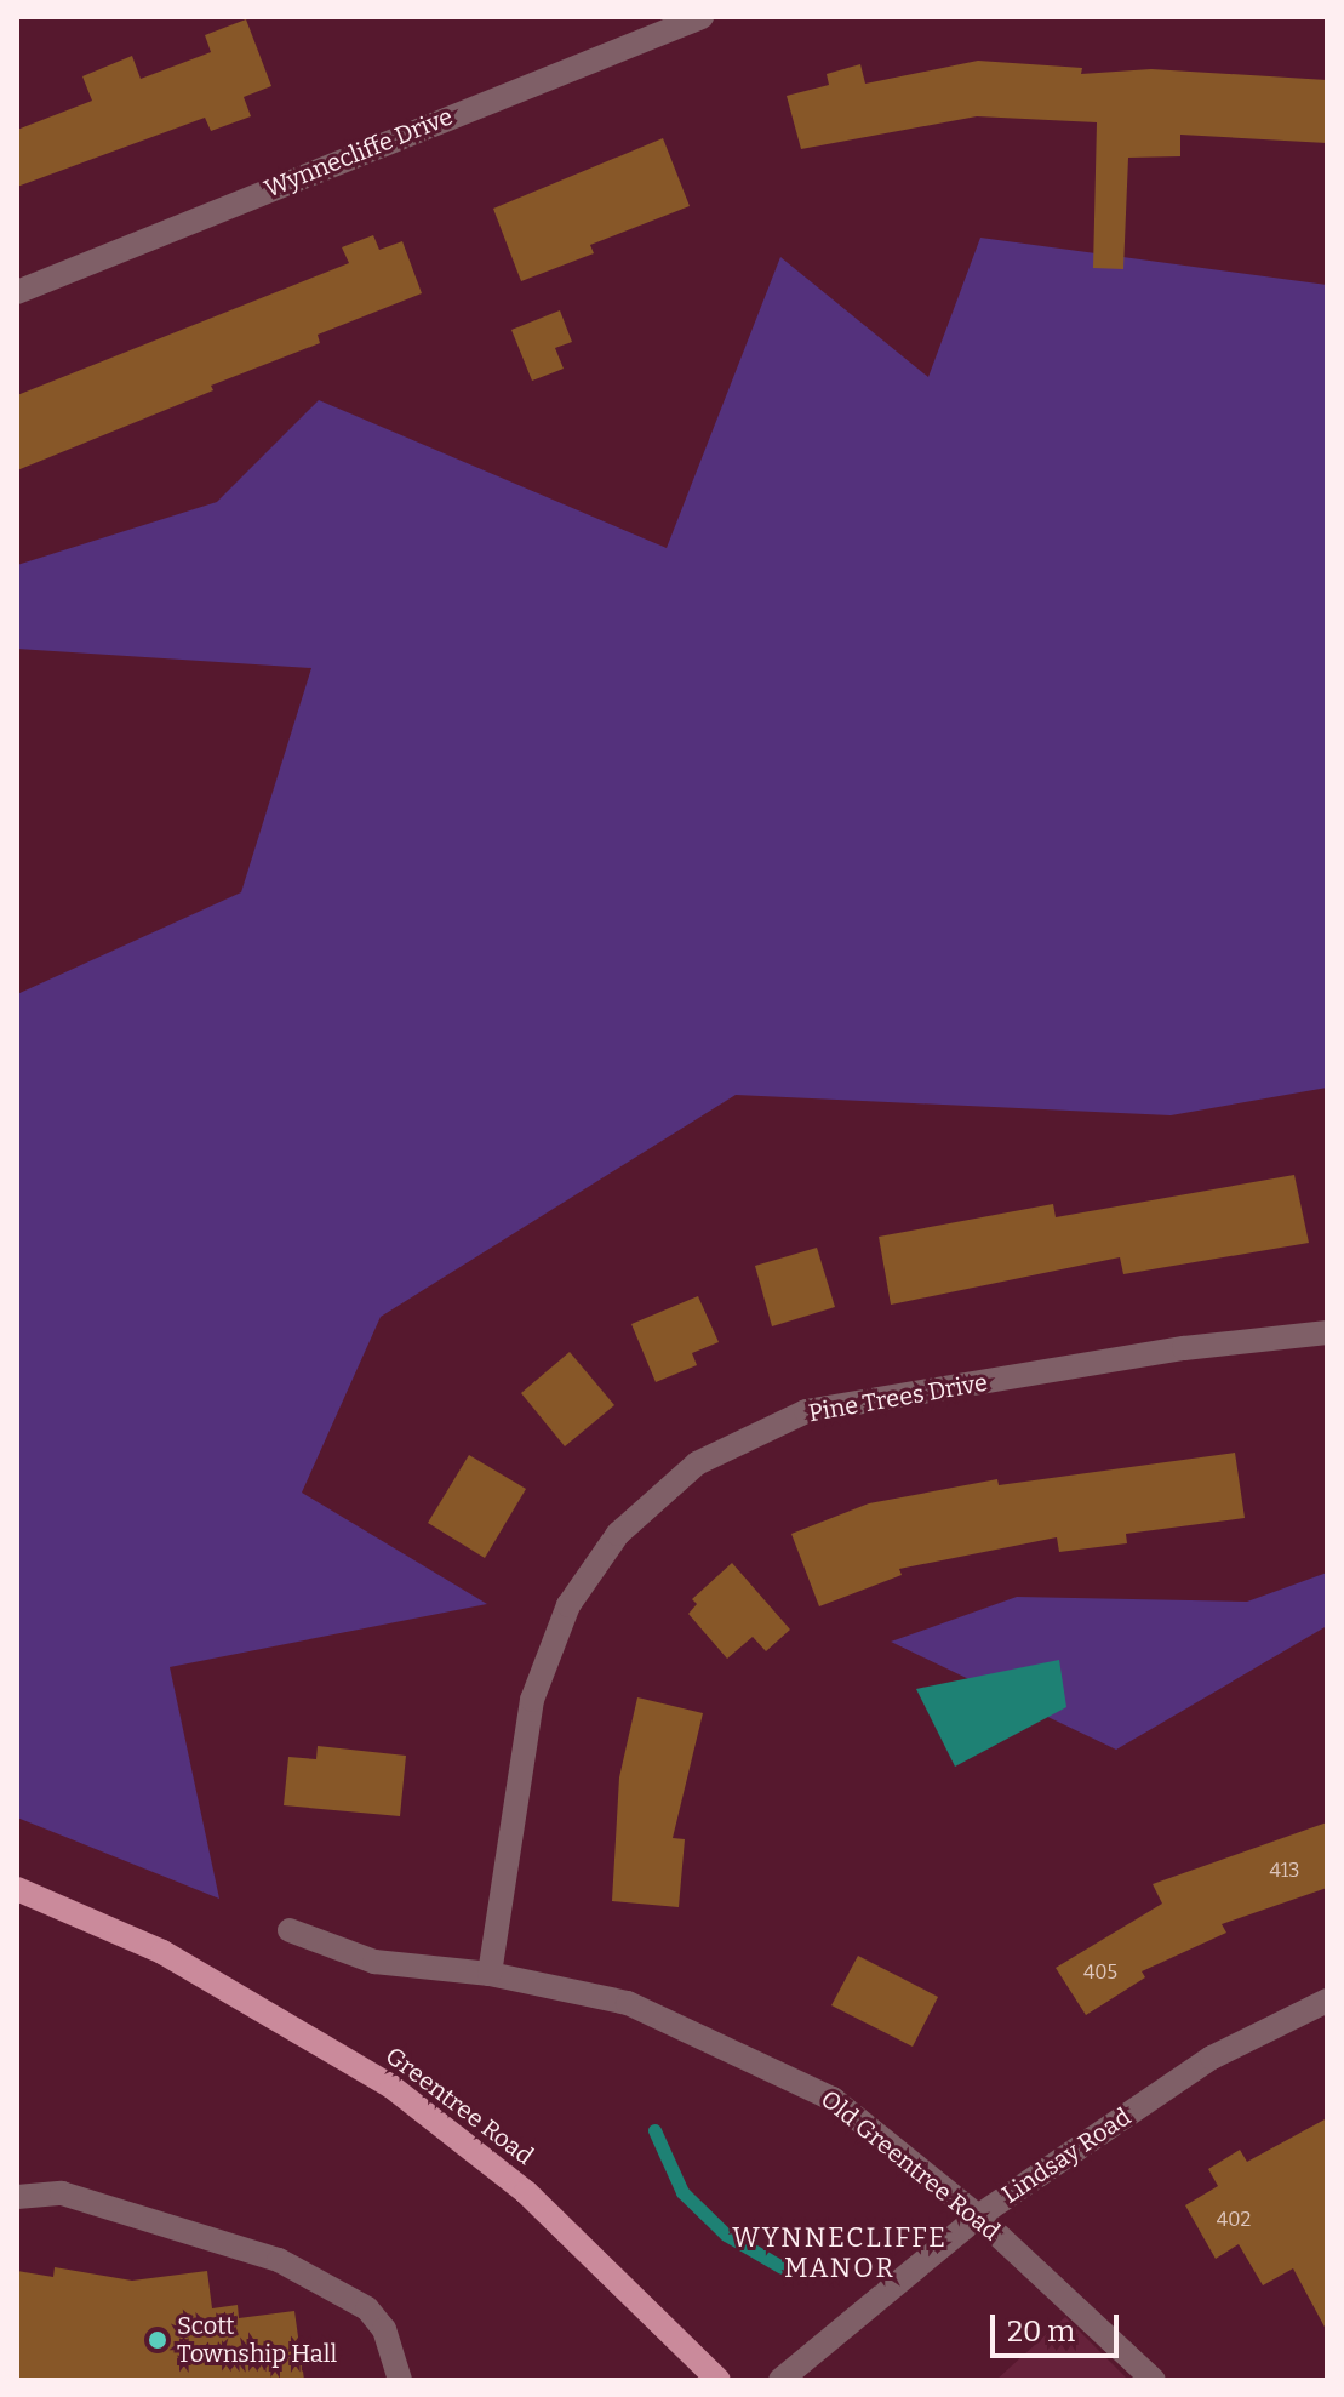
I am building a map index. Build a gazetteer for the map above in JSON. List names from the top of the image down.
{
  "streets": {
    "main road": ["Greentree Road"],
    "street": [
      "Wynnecliffe Drive",
      "Pine Trees Drive",
      "Lindsay Road",
      "Old Greentree Road"
    ]
  },
  "crossings": [
    ["Pine Trees Drive", "Old Greentree Road"],
    ["Lindsay Road", "Old Greentree Road"]
  ],
  "districts": ["WYNNECLIFFE MANOR"],
  "places": ["Scott Township Hall"],
  "house_numbers": ["413", "405", "402"],
  "scale_bar": "20 m"
}
